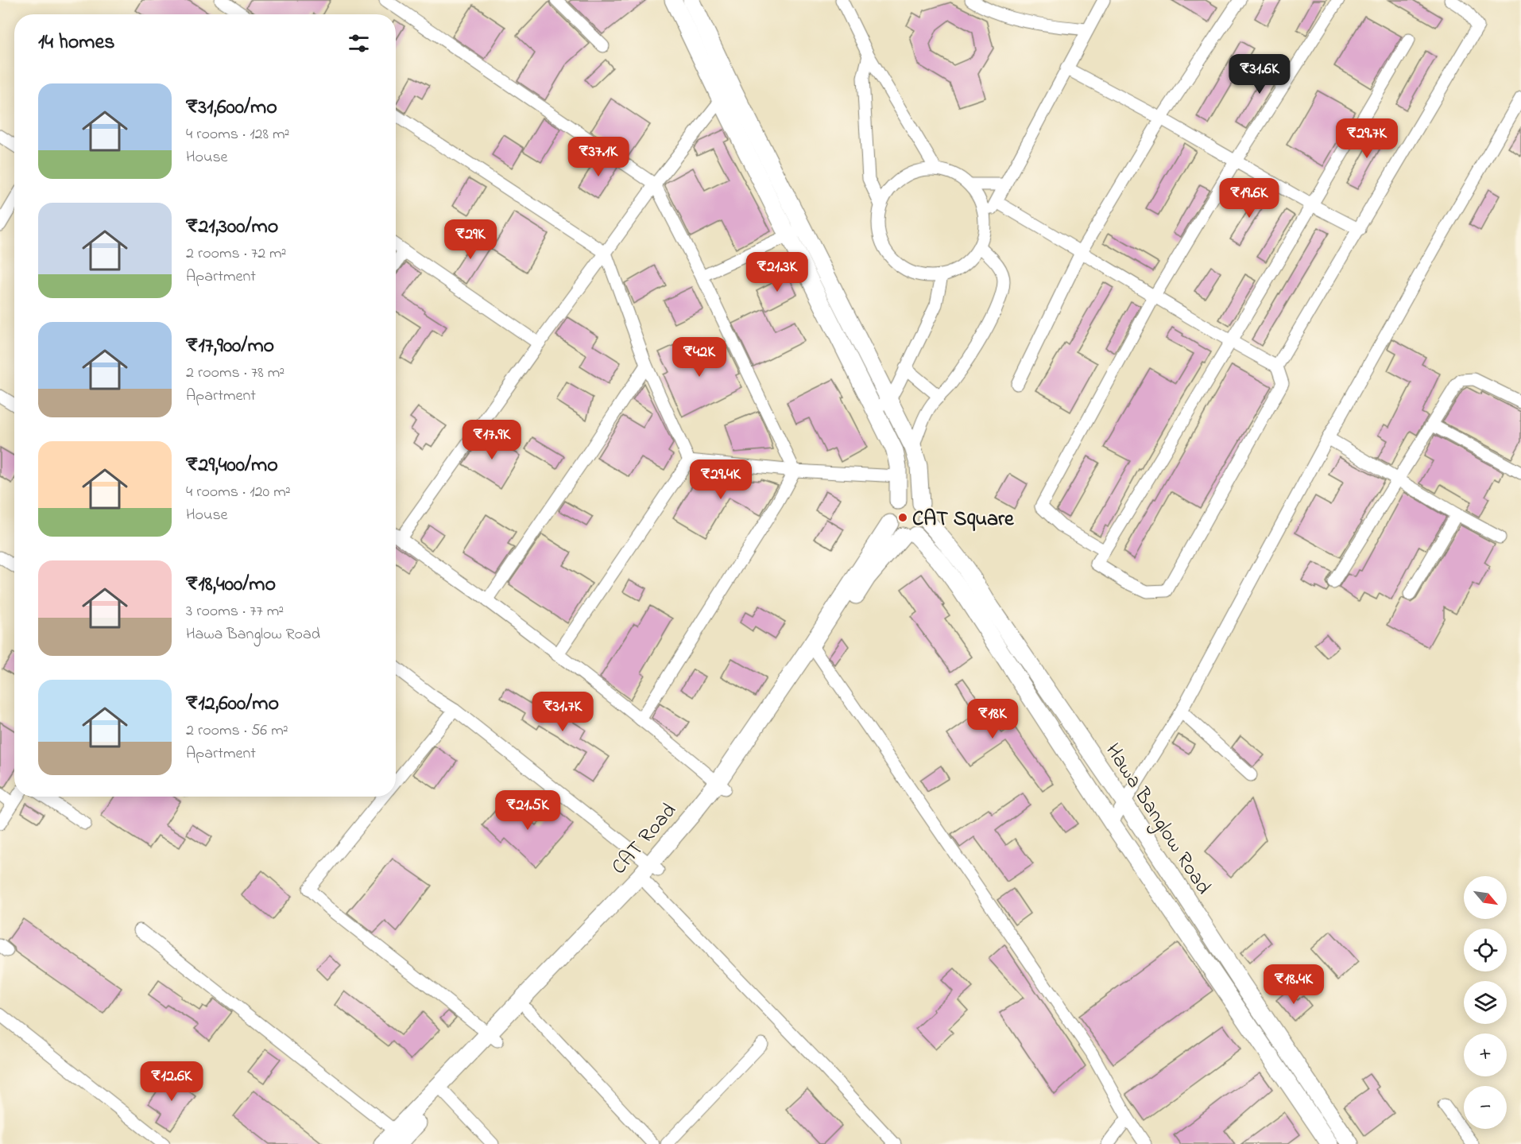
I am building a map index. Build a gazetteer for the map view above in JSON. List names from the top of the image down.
{
  "streets": {
    "street": ["Hawa Banglow Road", "CAT Road"]
  },
  "crossings": [
    ["Hawa Banglow Road", "CAT Road"]
  ],
  "places": ["CAT Square"],
  "north": "bottom right",
  "page": {
    "heading": "14 homes",
    "price": [
      "₹31.6K",
      "₹29.7K",
      "₹37.1K",
      "₹19.6K",
      "₹29K",
      "₹21.3K",
      "₹42K",
      "₹17.9K",
      "₹29.4K",
      "₹31.7K",
      "₹18K",
      "₹21.5K",
      "₹18.4K",
      "₹12.6K"
    ],
    "list": [
      {
        "name": "₹31,600/mo",
        "note": "4 rooms · 128 m² · House"
      },
      {
        "name": "₹21,300/mo",
        "note": "2 rooms · 72 m² · Apartment"
      },
      {
        "name": "₹17,900/mo",
        "note": "2 rooms · 78 m² · Apartment"
      },
      {
        "name": "₹29,400/mo",
        "note": "4 rooms · 120 m² · House"
      },
      {
        "name": "₹18,400/mo",
        "note": "3 rooms · 77 m² · Hawa Banglow Road"
      },
      {
        "name": "₹12,600/mo",
        "note": "2 rooms · 56 m² · Apartment"
      }
    ],
    "map_buttons": ["+", "−"]
  }
}
